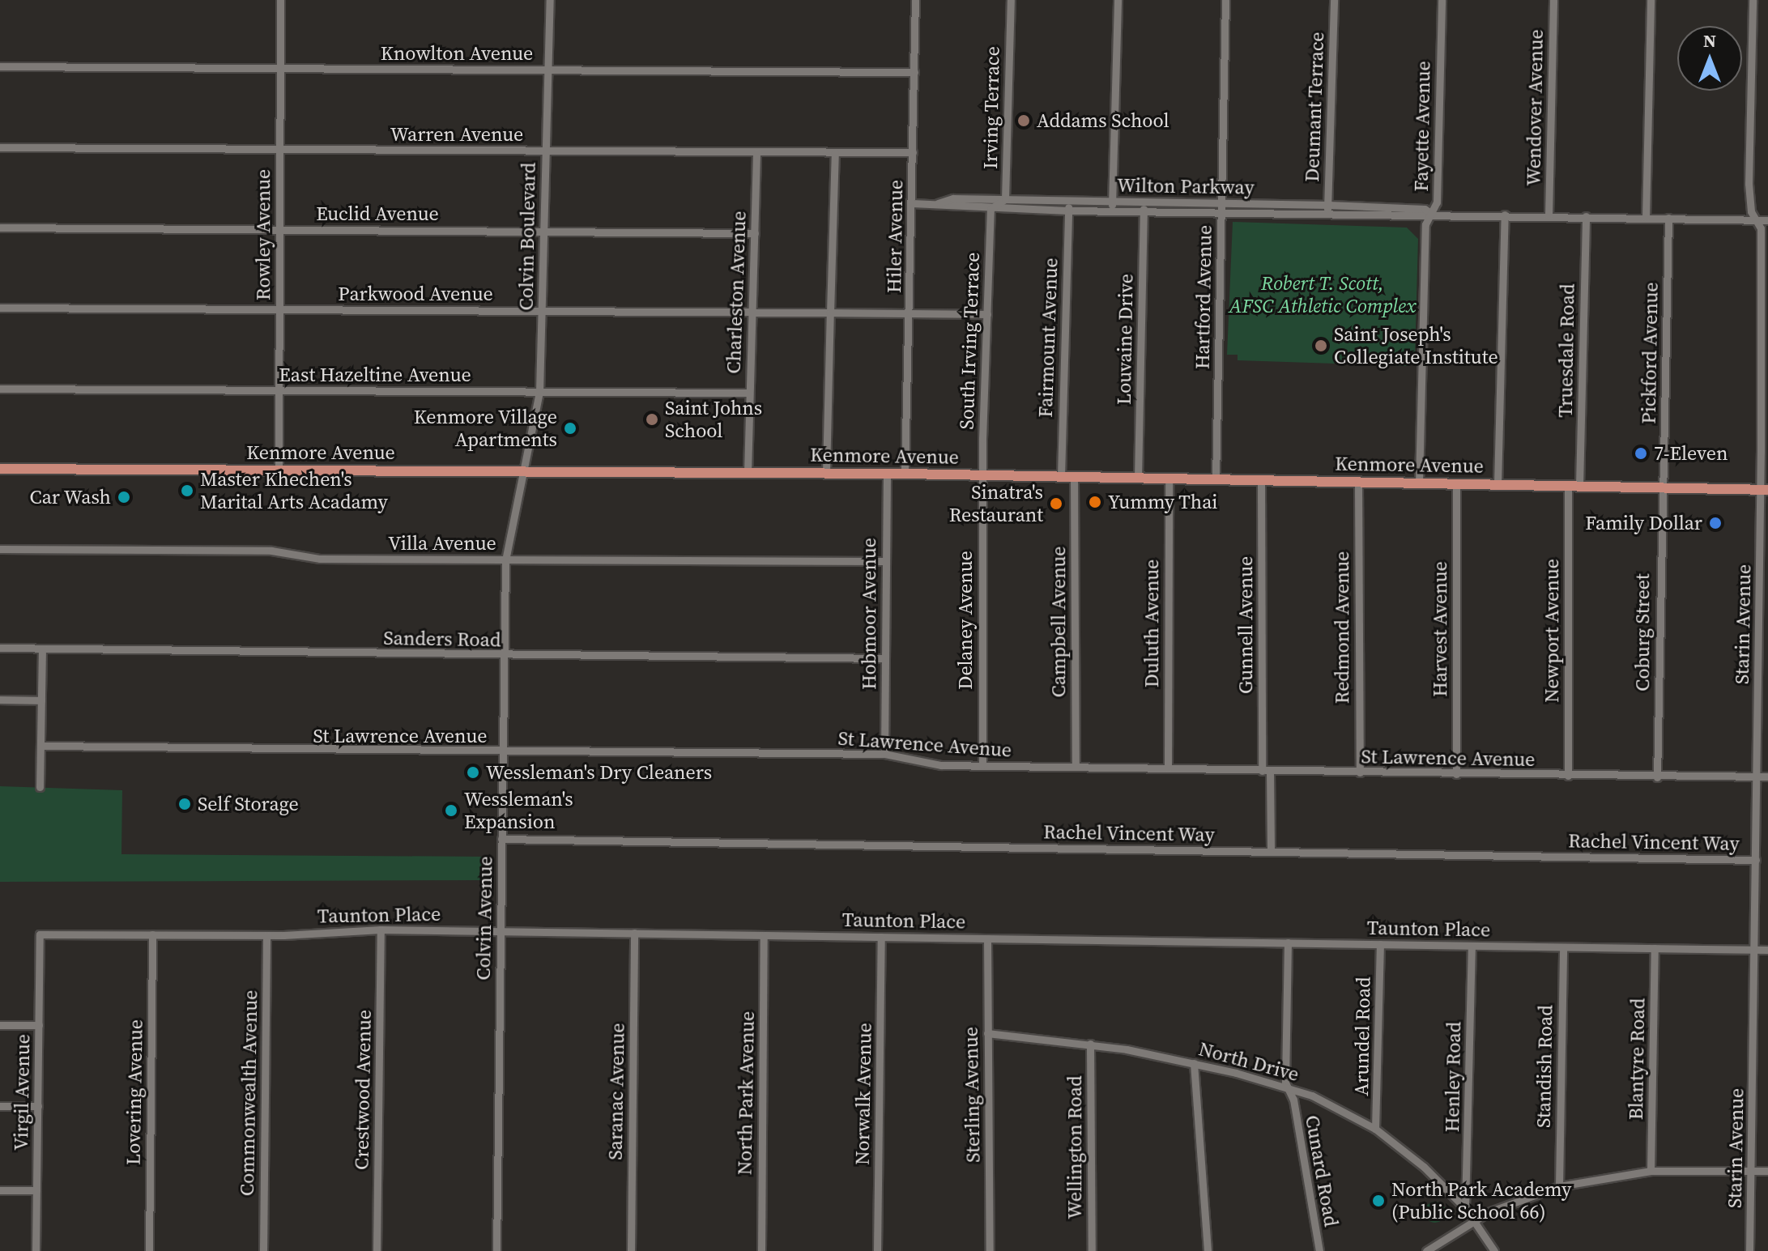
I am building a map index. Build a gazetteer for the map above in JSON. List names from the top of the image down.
{
  "streets": {
    "main road": ["Kenmore Avenue"],
    "street": [
      "Knowlton Avenue",
      "Deumant Terrace",
      "Irving Terrace",
      "Wendover Avenue",
      "Fayette Avenue",
      "Warren Avenue",
      "Wilton Parkway",
      "Euclid Avenue",
      "Rowley Avenue",
      "Colvin Boulevard",
      "Hiler Avenue",
      "Charleston Avenue",
      "Parkwood Avenue",
      "Hartford Avenue",
      "Fairmount Avenue",
      "Louvaine Drive",
      "South Irving Terrace",
      "Truesdale Road",
      "Pickford Avenue",
      "East Hazeltine Avenue",
      "Villa Avenue",
      "Hobmoor Avenue",
      "Delaney Avenue",
      "Campbell Avenue",
      "Duluth Avenue",
      "Starin Avenue",
      "Gunnell Avenue",
      "Redmond Avenue",
      "Harvest Avenue",
      "Newport Avenue",
      "Coburg Street",
      "Sanders Road",
      "St Lawrence Avenue",
      "Rachel Vincent Way",
      "Taunton Place",
      "Colvin Avenue",
      "Arundel Road",
      "Blantyre Road",
      "North Drive",
      "Standish Road",
      "Henley Road",
      "Crestwood Avenue",
      "Saranac Avenue",
      "Virgil Avenue",
      "Lovering Avenue",
      "Commonwealth Avenue",
      "North Park Avenue",
      "Norwalk Avenue",
      "Sterling Avenue",
      "Wellington Road",
      "Cunard Road"
    ]
  },
  "crossings": [
    ["Knowlton Avenue", "Rowley Avenue"],
    ["Knowlton Avenue", "Colvin Boulevard"],
    ["Knowlton Avenue", "Hiler Avenue"],
    ["Deumant Terrace", "Wilton Parkway"],
    ["Irving Terrace", "Wilton Parkway"],
    ["Wendover Avenue", "Wilton Parkway"],
    ["Fayette Avenue", "Wilton Parkway"],
    ["Fayette Avenue", "Kenmore Avenue"],
    ["Warren Avenue", "Rowley Avenue"],
    ["Warren Avenue", "Colvin Boulevard"],
    ["Warren Avenue", "Hiler Avenue"],
    ["Warren Avenue", "Charleston Avenue"],
    ["Wilton Parkway", "Hiler Avenue"],
    ["Wilton Parkway", "Hartford Avenue"],
    ["Wilton Parkway", "Fairmount Avenue"],
    ["Wilton Parkway", "Louvaine Drive"],
    ["Wilton Parkway", "South Irving Terrace"],
    ["Wilton Parkway", "Truesdale Road"],
    ["Wilton Parkway", "Pickford Avenue"],
    ["Euclid Avenue", "Rowley Avenue"],
    ["Euclid Avenue", "Colvin Boulevard"],
    ["Euclid Avenue", "Charleston Avenue"],
    ["Rowley Avenue", "Parkwood Avenue"],
    ["Rowley Avenue", "East Hazeltine Avenue"],
    ["Rowley Avenue", "Kenmore Avenue"],
    ["Colvin Boulevard", "Parkwood Avenue"],
    ["Colvin Boulevard", "East Hazeltine Avenue"],
    ["Colvin Boulevard", "Kenmore Avenue"],
    ["Colvin Boulevard", "Colvin Avenue"],
    ["Hiler Avenue", "Parkwood Avenue"],
    ["Hiler Avenue", "Kenmore Avenue"],
    ["Charleston Avenue", "Parkwood Avenue"],
    ["Charleston Avenue", "East Hazeltine Avenue"],
    ["Charleston Avenue", "Kenmore Avenue"],
    ["Parkwood Avenue", "South Irving Terrace"],
    ["Hartford Avenue", "Kenmore Avenue"],
    ["Fairmount Avenue", "Kenmore Avenue"],
    ["Louvaine Drive", "Kenmore Avenue"],
    ["South Irving Terrace", "Kenmore Avenue"],
    ["South Irving Terrace", "Delaney Avenue"],
    ["Truesdale Road", "Kenmore Avenue"],
    ["Truesdale Road", "Newport Avenue"],
    ["Pickford Avenue", "Kenmore Avenue"],
    ["Pickford Avenue", "Coburg Street"],
    ["Kenmore Avenue", "Hobmoor Avenue"],
    ["Kenmore Avenue", "Delaney Avenue"],
    ["Kenmore Avenue", "Campbell Avenue"],
    ["Kenmore Avenue", "Duluth Avenue"],
    ["Kenmore Avenue", "Starin Avenue"],
    ["Kenmore Avenue", "Gunnell Avenue"],
    ["Kenmore Avenue", "Redmond Avenue"],
    ["Kenmore Avenue", "Harvest Avenue"],
    ["Kenmore Avenue", "Newport Avenue"],
    ["Kenmore Avenue", "Coburg Street"],
    ["Kenmore Avenue", "Colvin Avenue"],
    ["Villa Avenue", "Hobmoor Avenue"],
    ["Villa Avenue", "Colvin Avenue"],
    ["Hobmoor Avenue", "Sanders Road"],
    ["Hobmoor Avenue", "St Lawrence Avenue"],
    ["Delaney Avenue", "St Lawrence Avenue"],
    ["Campbell Avenue", "St Lawrence Avenue"],
    ["Duluth Avenue", "St Lawrence Avenue"],
    ["Starin Avenue", "St Lawrence Avenue"],
    ["Starin Avenue", "Rachel Vincent Way"],
    ["Starin Avenue", "Taunton Place"],
    ["Gunnell Avenue", "St Lawrence Avenue"],
    ["Gunnell Avenue", "Rachel Vincent Way"],
    ["Redmond Avenue", "St Lawrence Avenue"],
    ["Harvest Avenue", "St Lawrence Avenue"],
    ["Newport Avenue", "St Lawrence Avenue"],
    ["Coburg Street", "St Lawrence Avenue"],
    ["Sanders Road", "Colvin Avenue"],
    ["St Lawrence Avenue", "Colvin Avenue"],
    ["Rachel Vincent Way", "Colvin Avenue"],
    ["Taunton Place", "Colvin Avenue"],
    ["Taunton Place", "Arundel Road"],
    ["Taunton Place", "Blantyre Road"],
    ["Taunton Place", "Standish Road"],
    ["Taunton Place", "Henley Road"],
    ["Taunton Place", "Crestwood Avenue"],
    ["Taunton Place", "Saranac Avenue"],
    ["Taunton Place", "Virgil Avenue"],
    ["Taunton Place", "Lovering Avenue"],
    ["Taunton Place", "Commonwealth Avenue"],
    ["Taunton Place", "North Park Avenue"],
    ["Taunton Place", "Norwalk Avenue"],
    ["Taunton Place", "Sterling Avenue"],
    ["Taunton Place", "Cunard Road"],
    ["Arundel Road", "North Drive"],
    ["North Drive", "Henley Road"],
    ["North Drive", "Sterling Avenue"],
    ["North Drive", "Wellington Road"],
    ["North Drive", "Cunard Road"]
  ],
  "parks": ["Robert T. Scott, AFSC Athletic Complex"],
  "places": [
    "Addams School",
    "Saint Joseph's Collegiate Institute",
    "Saint Johns School",
    "Kenmore Village Apartments",
    "7-Eleven",
    "Master Khechen's Marital Arts Acadamy",
    "Car Wash",
    "Yummy Thai",
    "Sinatra's Restaurant",
    "Family Dollar",
    "Wessleman's Dry Cleaners",
    "Self Storage",
    "Wessleman's Expansion",
    "North Park Academy (Public School 66)"
  ],
  "north": "top"
}
